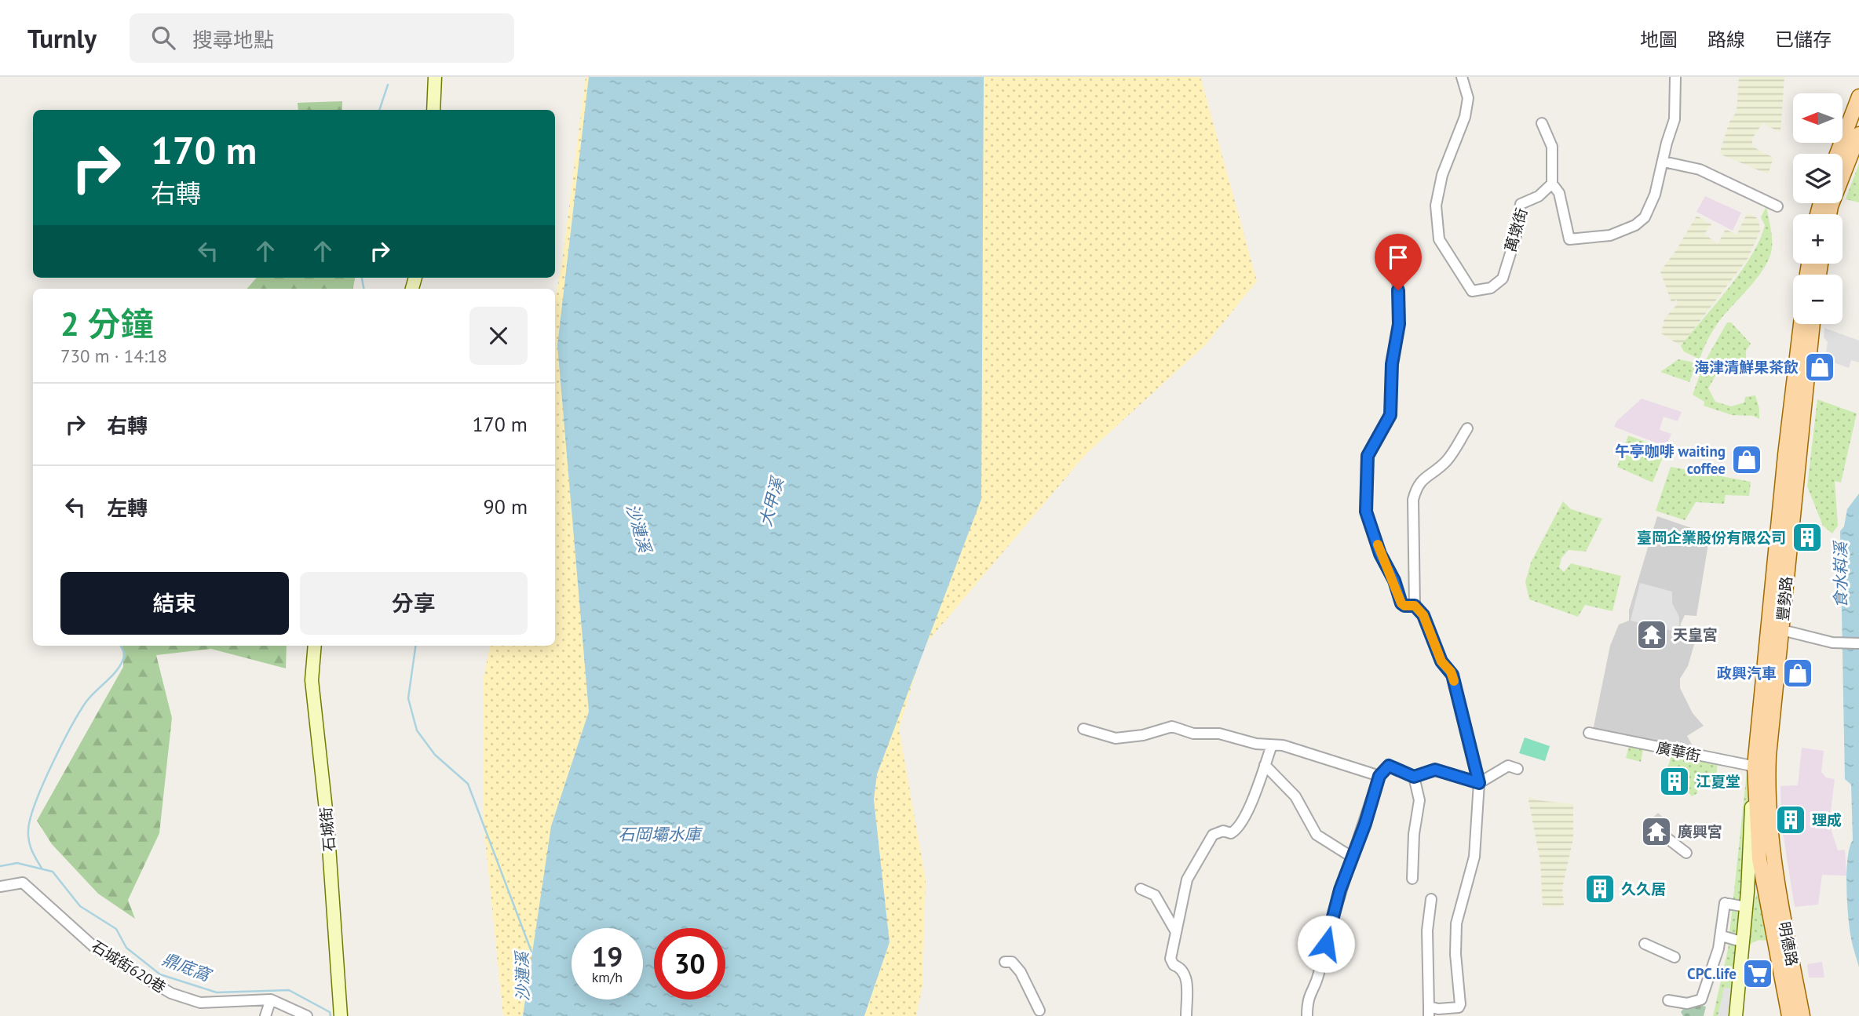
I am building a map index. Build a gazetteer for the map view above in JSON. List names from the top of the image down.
{
  "streets": {
    "main road": ["豐勢路", "明德路"],
    "street": [
      "萬墩街",
      "廣華街",
      "石城街",
      "石城街620巷"
    ]
  },
  "crossings": [
    ["豐勢路", "廣華街"],
    ["豐勢路", "明德路"]
  ],
  "water": [
    "大甲溪",
    "沙漣溪",
    "食水嵙溪",
    "石岡壩水庫",
    "鼎底窩"
  ],
  "places": {
    "shop": ["海津清鮮果茶飲", "午亭咖啡 waiting coffee", "政興汽車"],
    "building": [
      "臺岡企業股份有限公司",
      "江夏堂",
      "理成",
      "久久居"
    ],
    "temple": ["天皇宮", "廣興宮"],
    "supermarket": ["CPC.life"]
  },
  "north": "left",
  "page": {
    "header": "Turnly",
    "search": "搜尋地點",
    "nav": ["地圖", "路線", "已儲存"],
    "map_buttons": ["+", "−"],
    "turn": ["170 m", "右轉"],
    "heading": ["2 分鐘", "730 m · 14:18"],
    "list": [
      {
        "name": "右轉",
        "value": "170 m"
      },
      {
        "name": "左轉",
        "value": "90 m"
      }
    ],
    "buttons": ["結束", "分享"],
    "speed": "19 km/h",
    "limit": "30"
  }
}
